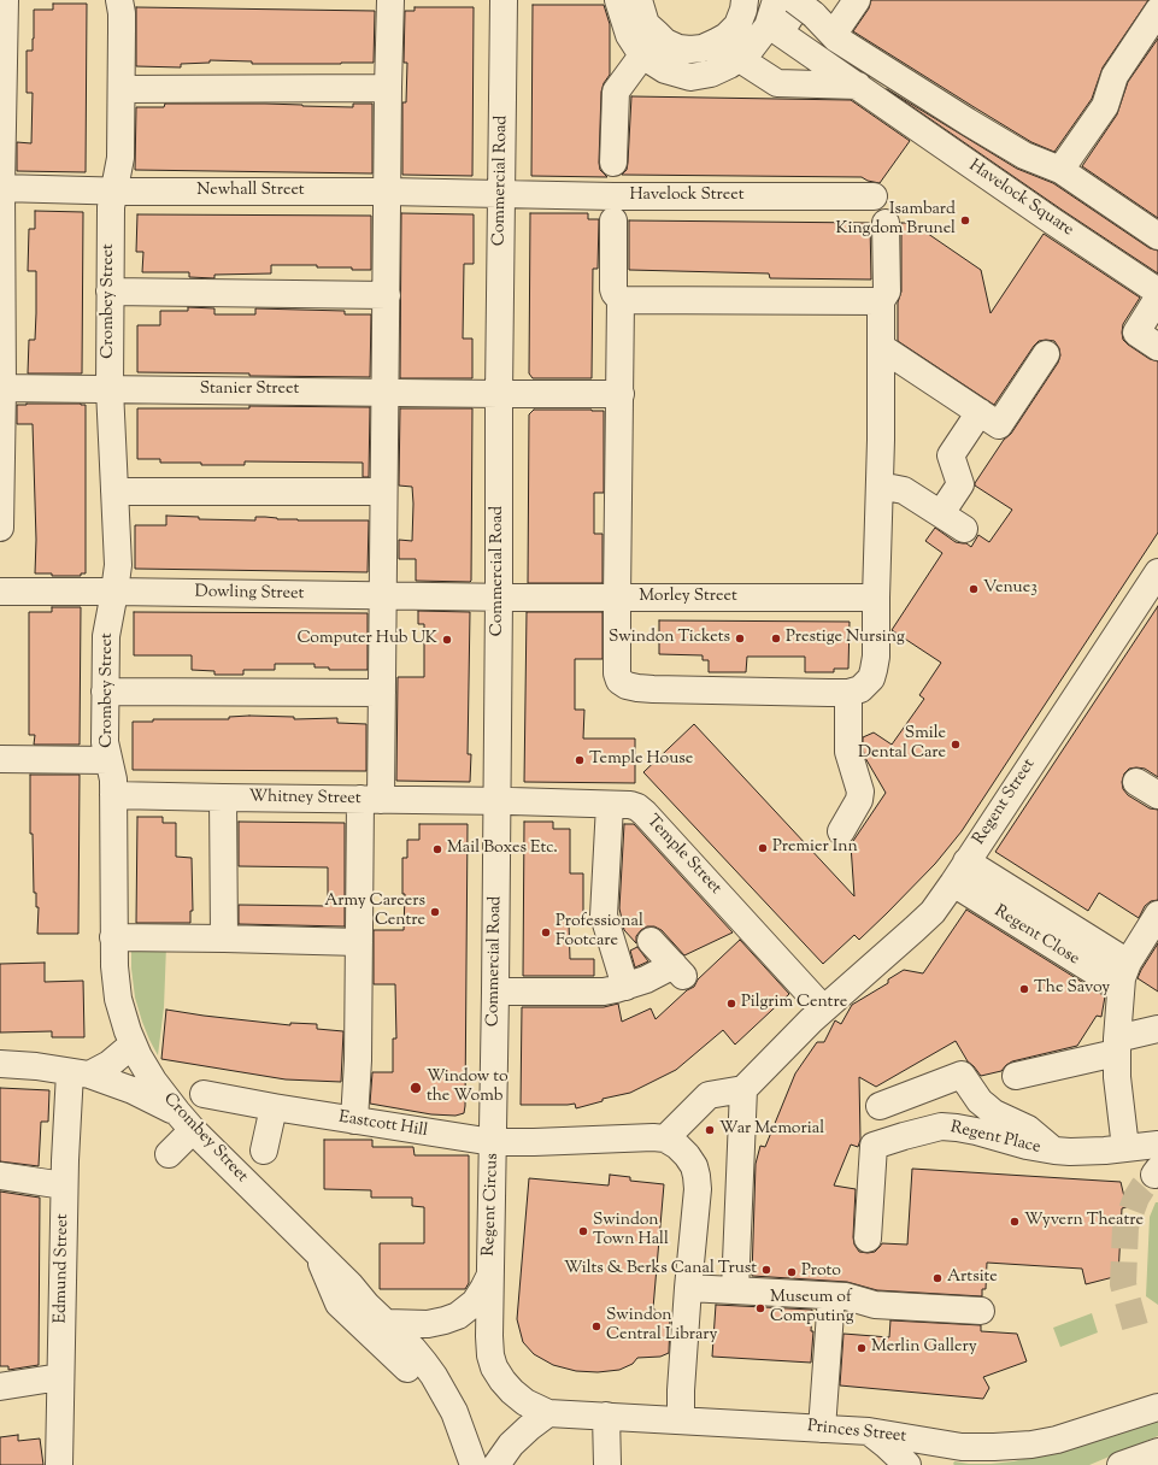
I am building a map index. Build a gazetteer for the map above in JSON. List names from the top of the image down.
{
  "streets": {
    "street": [
      "Commercial Road",
      "Newhall Street",
      "Havelock Street",
      "Havelock Square",
      "Crombey Street",
      "Stanier Street",
      "Dowling Street",
      "Morley Street",
      "Whitney Street",
      "Regent Street",
      "Temple Street",
      "Regent Close",
      "Eastcott Hill",
      "Regent Place",
      "Regent Circus",
      "Edmund Street",
      "Princes Street"
    ]
  },
  "crossings": [
    ["Commercial Road", "Newhall Street"],
    ["Commercial Road", "Havelock Street"],
    ["Commercial Road", "Stanier Street"],
    ["Commercial Road", "Dowling Street"],
    ["Commercial Road", "Morley Street"],
    ["Commercial Road", "Whitney Street"],
    ["Commercial Road", "Temple Street"],
    ["Commercial Road", "Eastcott Hill"],
    ["Commercial Road", "Regent Circus"],
    ["Newhall Street", "Havelock Street"],
    ["Newhall Street", "Crombey Street"],
    ["Crombey Street", "Stanier Street"],
    ["Crombey Street", "Dowling Street"],
    ["Crombey Street", "Whitney Street"],
    ["Dowling Street", "Morley Street"],
    ["Whitney Street", "Temple Street"],
    ["Regent Street", "Temple Street"],
    ["Regent Street", "Regent Close"],
    ["Eastcott Hill", "Regent Circus"],
    ["Regent Circus", "Princes Street"]
  ],
  "places": [
    "Isambard Kingdom Brunel",
    "Venue3",
    "Swindon Tickets",
    "Prestige Nursing",
    "Computer Hub UK",
    "Smile Dental Care",
    "Temple House",
    "Premier Inn",
    "Mail Boxes Etc.",
    "Army Careers Centre",
    "Professional Footcare",
    "The Savoy",
    "Pilgrim Centre",
    "Window to the Womb",
    "War Memorial",
    "Wyvern Theatre",
    "Swindon Town Hall",
    "Wilts & Berks Canal Trust",
    "Proto",
    "Artsite",
    "Museum of Computing",
    "Swindon Central Library",
    "Merlin Gallery"
  ]
}
